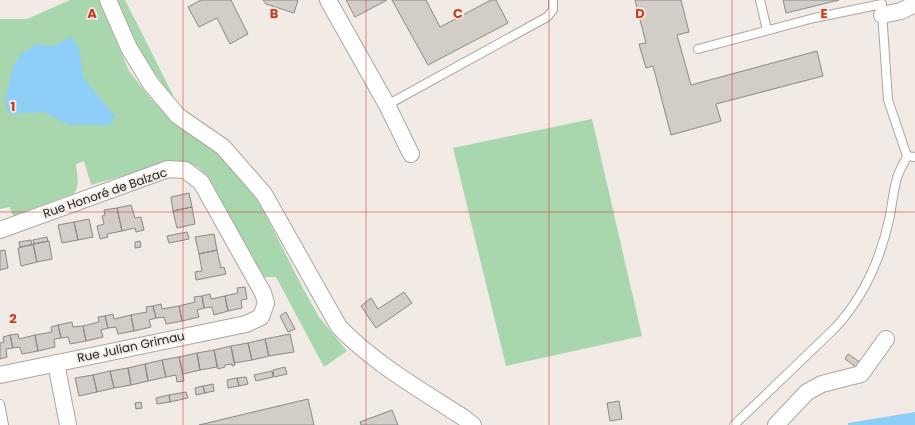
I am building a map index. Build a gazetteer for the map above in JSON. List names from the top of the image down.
{
  "streets": {
    "street": ["Rue Honoré de Balzac", "Rue Julian Grimau"]
  },
  "crossings": [
    ["Rue Honoré de Balzac", "Rue Julian Grimau"]
  ],
  "grid": {
    "columns": [
      "A",
      "B",
      "C",
      "D",
      "E"
    ],
    "rows": ["1", "2"]
  }
}
